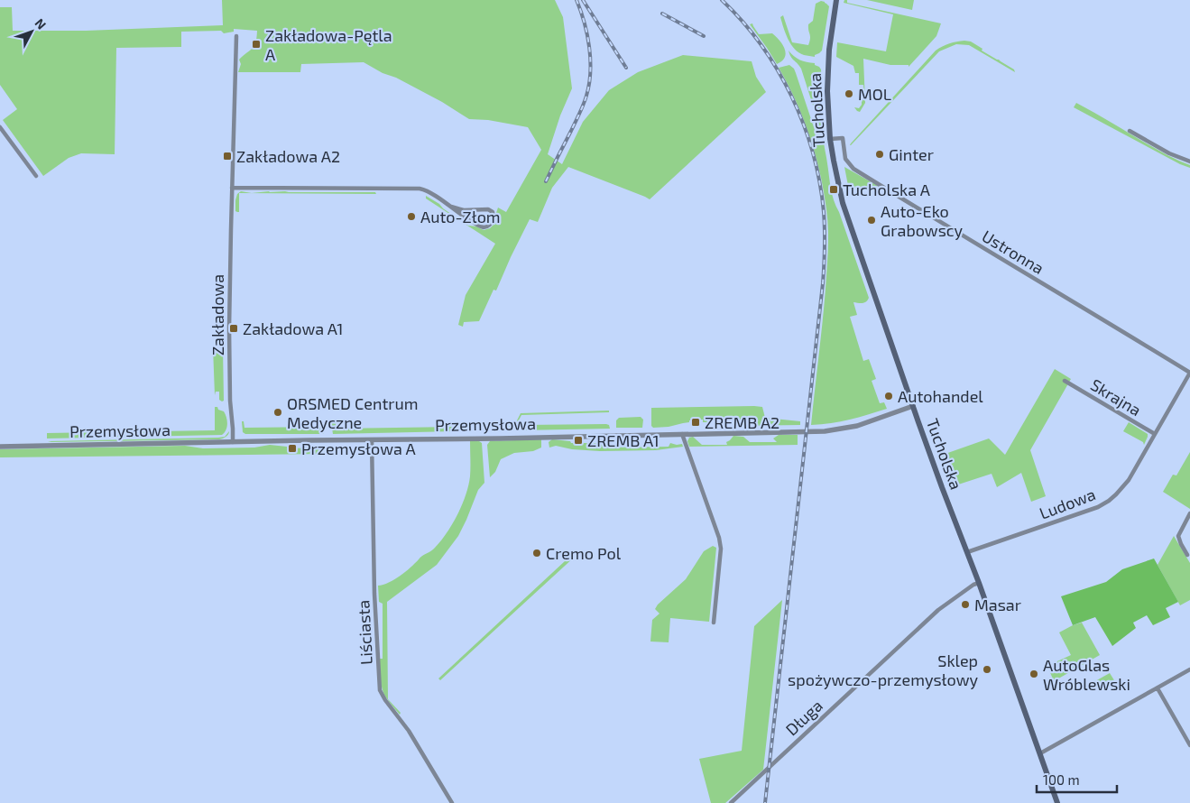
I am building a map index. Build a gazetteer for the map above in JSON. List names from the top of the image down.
{
  "streets": {
    "main road": ["Tucholska"],
    "street": [
      "Ustronna",
      "Zakładowa",
      "Skrajna",
      "Przemysłowa",
      "Ludowa",
      "Liściasta",
      "Długa"
    ]
  },
  "crossings": [
    ["Tucholska", "Ustronna"],
    ["Tucholska", "Przemysłowa"],
    ["Tucholska", "Ludowa"],
    ["Tucholska", "Długa"],
    ["Ustronna", "Ludowa"],
    ["Zakładowa", "Przemysłowa"],
    ["Skrajna", "Ludowa"],
    ["Przemysłowa", "Liściasta"]
  ],
  "places": {
    "transit": [
      "Zakładowa-Pętla A",
      "Zakładowa A2",
      "Tucholska A",
      "Zakładowa A1",
      "ZREMB A2",
      "ZREMB A1",
      "Przemysłowa A"
    ],
    "other": [
      "MOL",
      "Ginter",
      "Auto-Złom",
      "Auto-Eko Grabowscy",
      "Autohandel",
      "ORSMED Centrum Medyczne",
      "Cremo Pol",
      "Masar",
      "Sklep spożywczo-przemysłowy",
      "AutoGlas Wróblewski"
    ]
  },
  "scale_bar": "100 m",
  "north": "top right"
}
